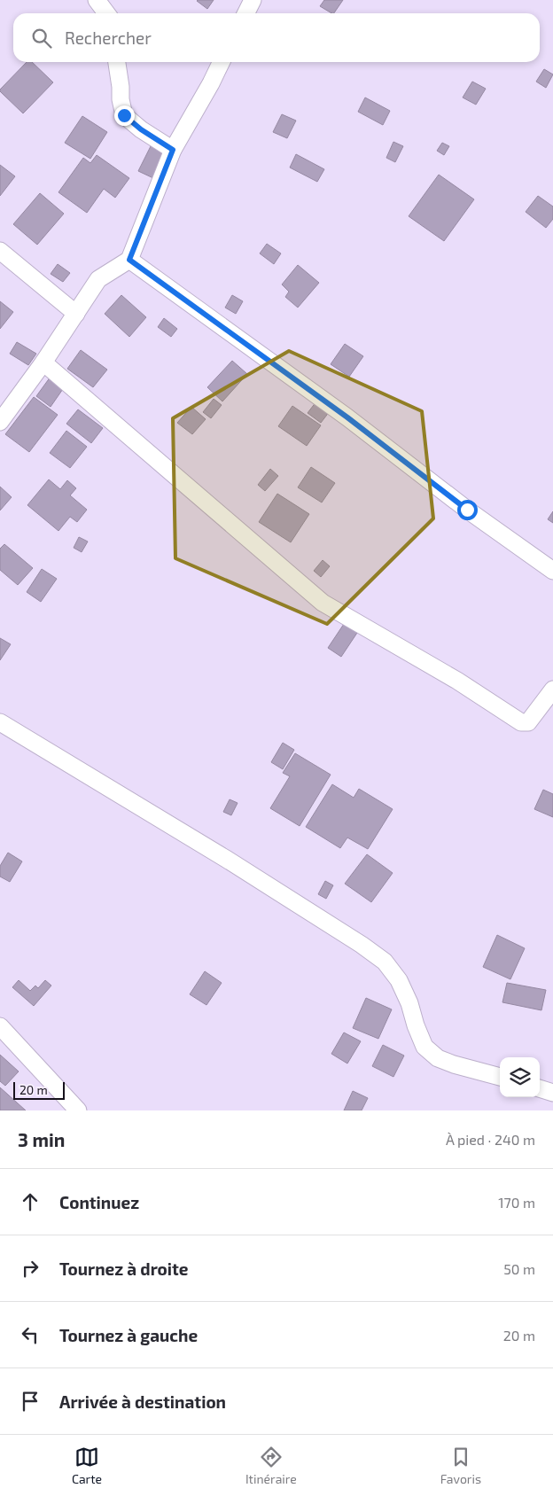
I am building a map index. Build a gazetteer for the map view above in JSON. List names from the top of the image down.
{
  "scale_bar": "20 m",
  "page": {
    "search": "Rechercher",
    "scale": "20 m",
    "heading": ["3 min", "À pied · 240 m"],
    "list": [
      ["Continuez", "170 m"],
      ["Tournez à droite", "50 m"],
      ["Tournez à gauche", "20 m"],
      "Arrivée à destination"
    ],
    "nav": ["Carte", "Itinéraire", "Favoris"]
  }
}
